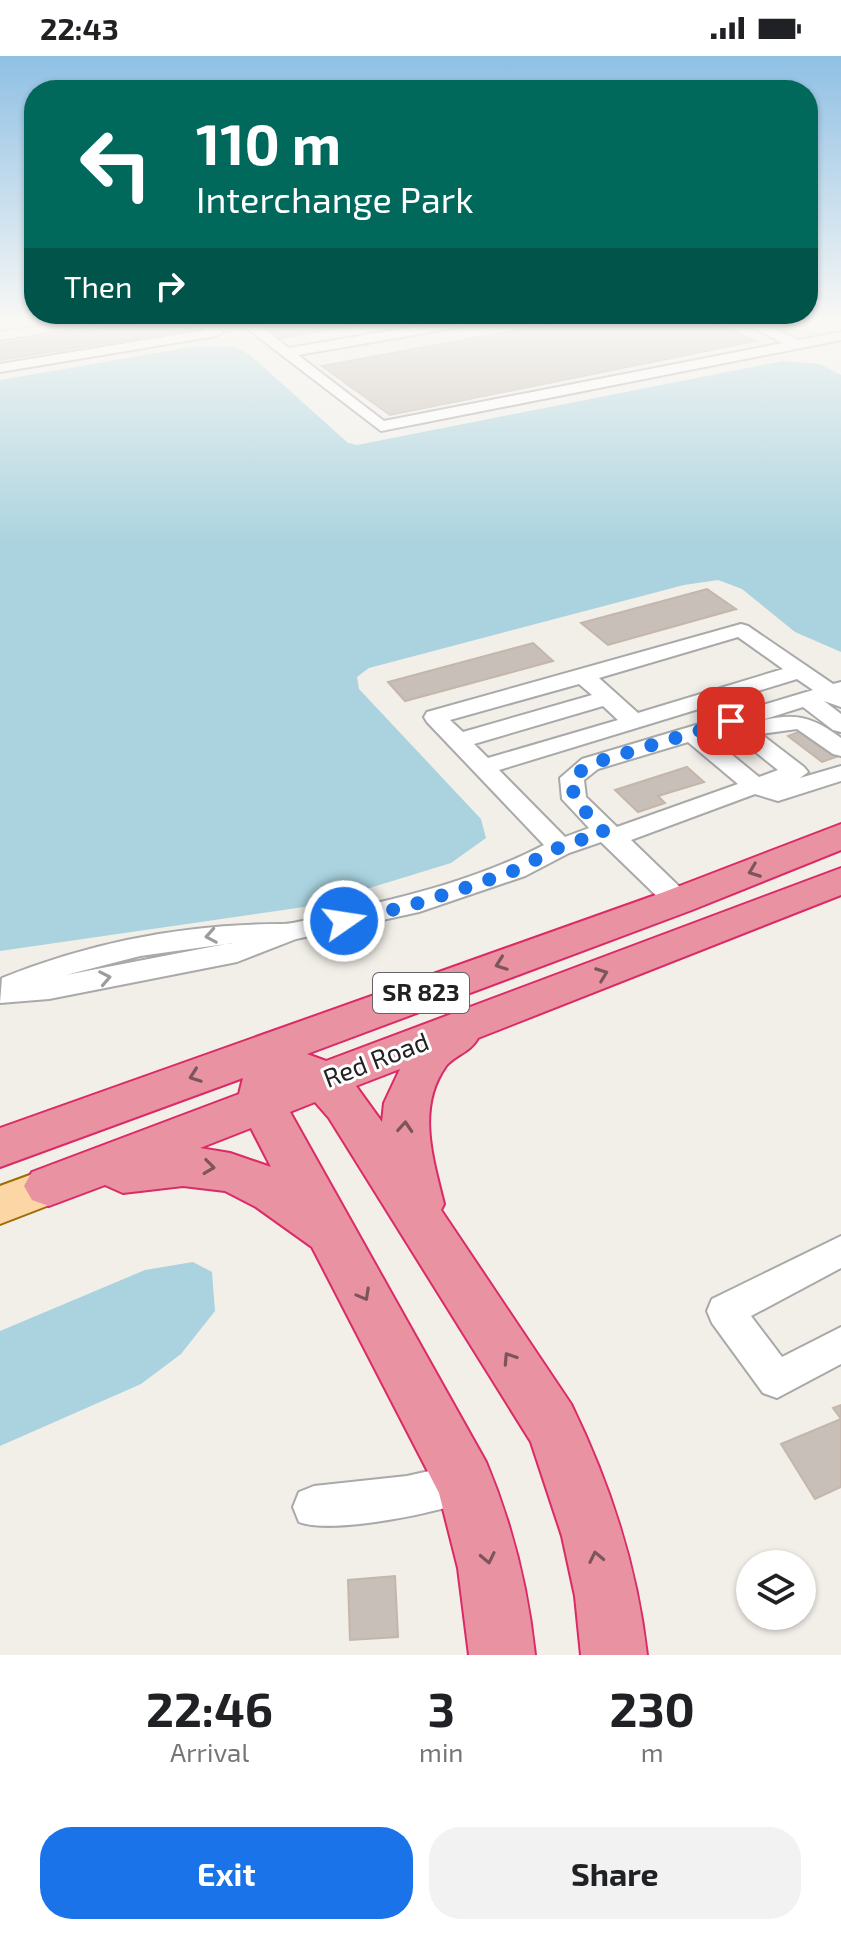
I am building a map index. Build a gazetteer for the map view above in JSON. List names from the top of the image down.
{
  "streets": {
    "highway": ["SR 823", "Red Road"]
  },
  "page": {
    "status": "22:43",
    "turn": ["110 m", "Interchange Park"],
    "then": "Then",
    "eta": [
      "22:46",
      "Arrival",
      "3",
      "min",
      "230",
      "m"
    ],
    "buttons": ["Exit", "Share"]
  }
}
